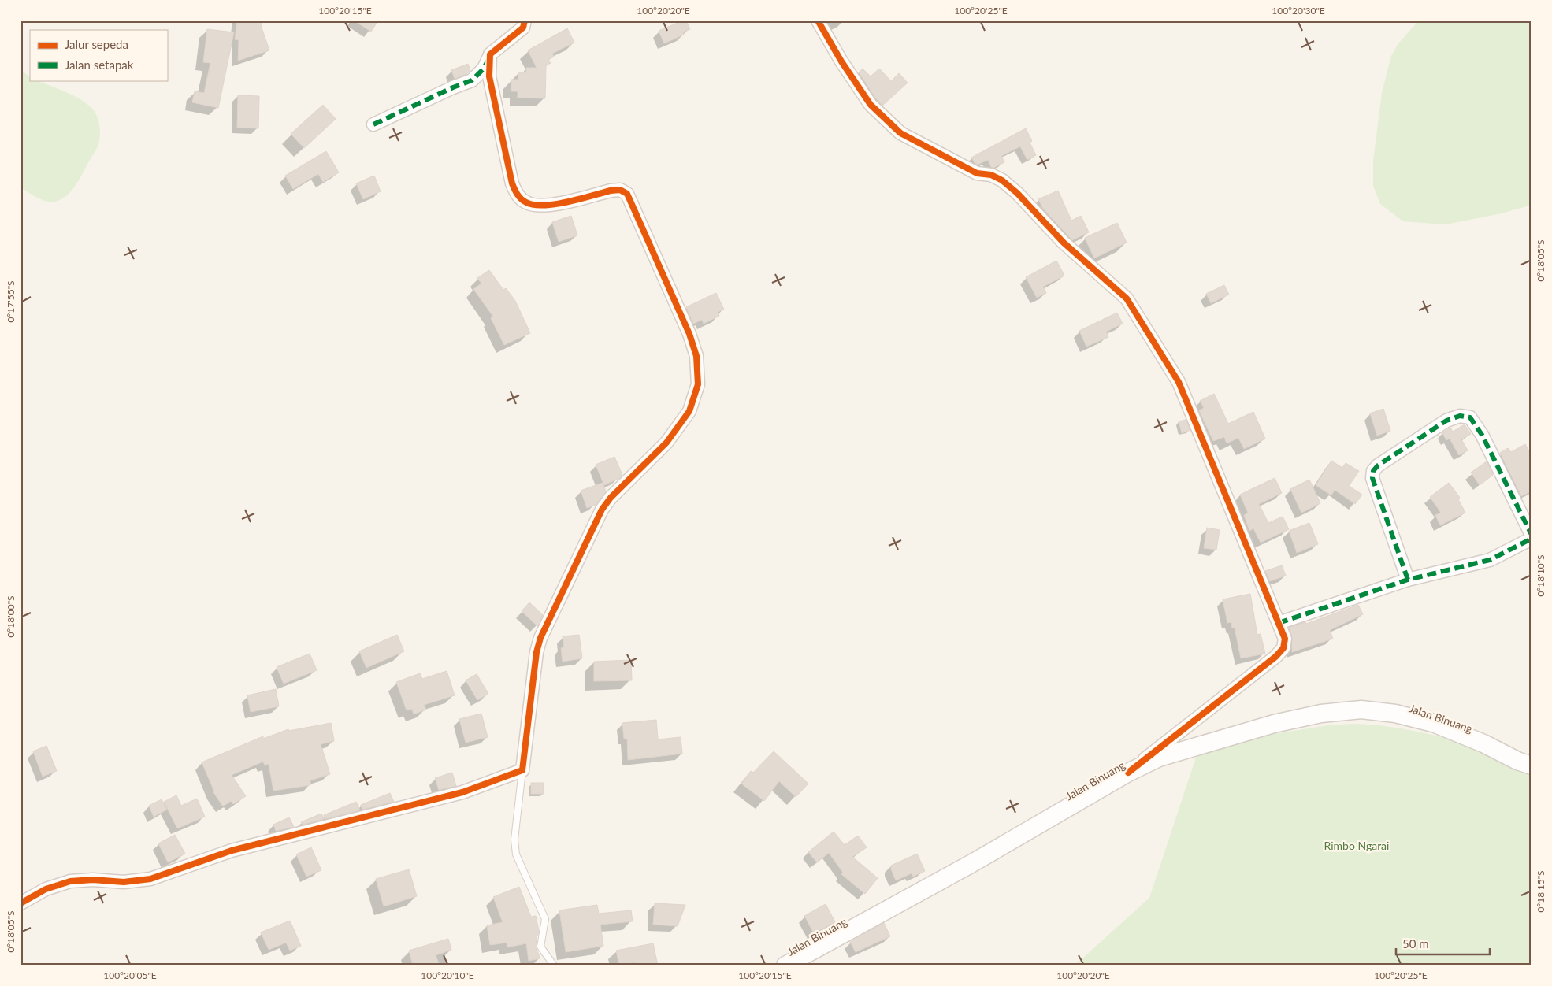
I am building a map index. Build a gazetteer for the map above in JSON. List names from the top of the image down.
{
  "streets": {
    "main road": ["Jalan Binuang"]
  },
  "parks": ["Rimbo Ngarai"],
  "legend": ["Jalur sepeda", "Jalan setapak"],
  "scale_bar": "50 m",
  "coordinates": [
    "100°20'15\"E",
    "100°20'20\"E",
    "100°20'25\"E",
    "100°20'30\"E",
    "0°18'05\"S",
    "0°17'55\"S",
    "0°18'10\"S",
    "0°18'00\"S",
    "0°18'15\"S",
    "100°20'05\"E",
    "100°20'10\"E"
  ]
}
